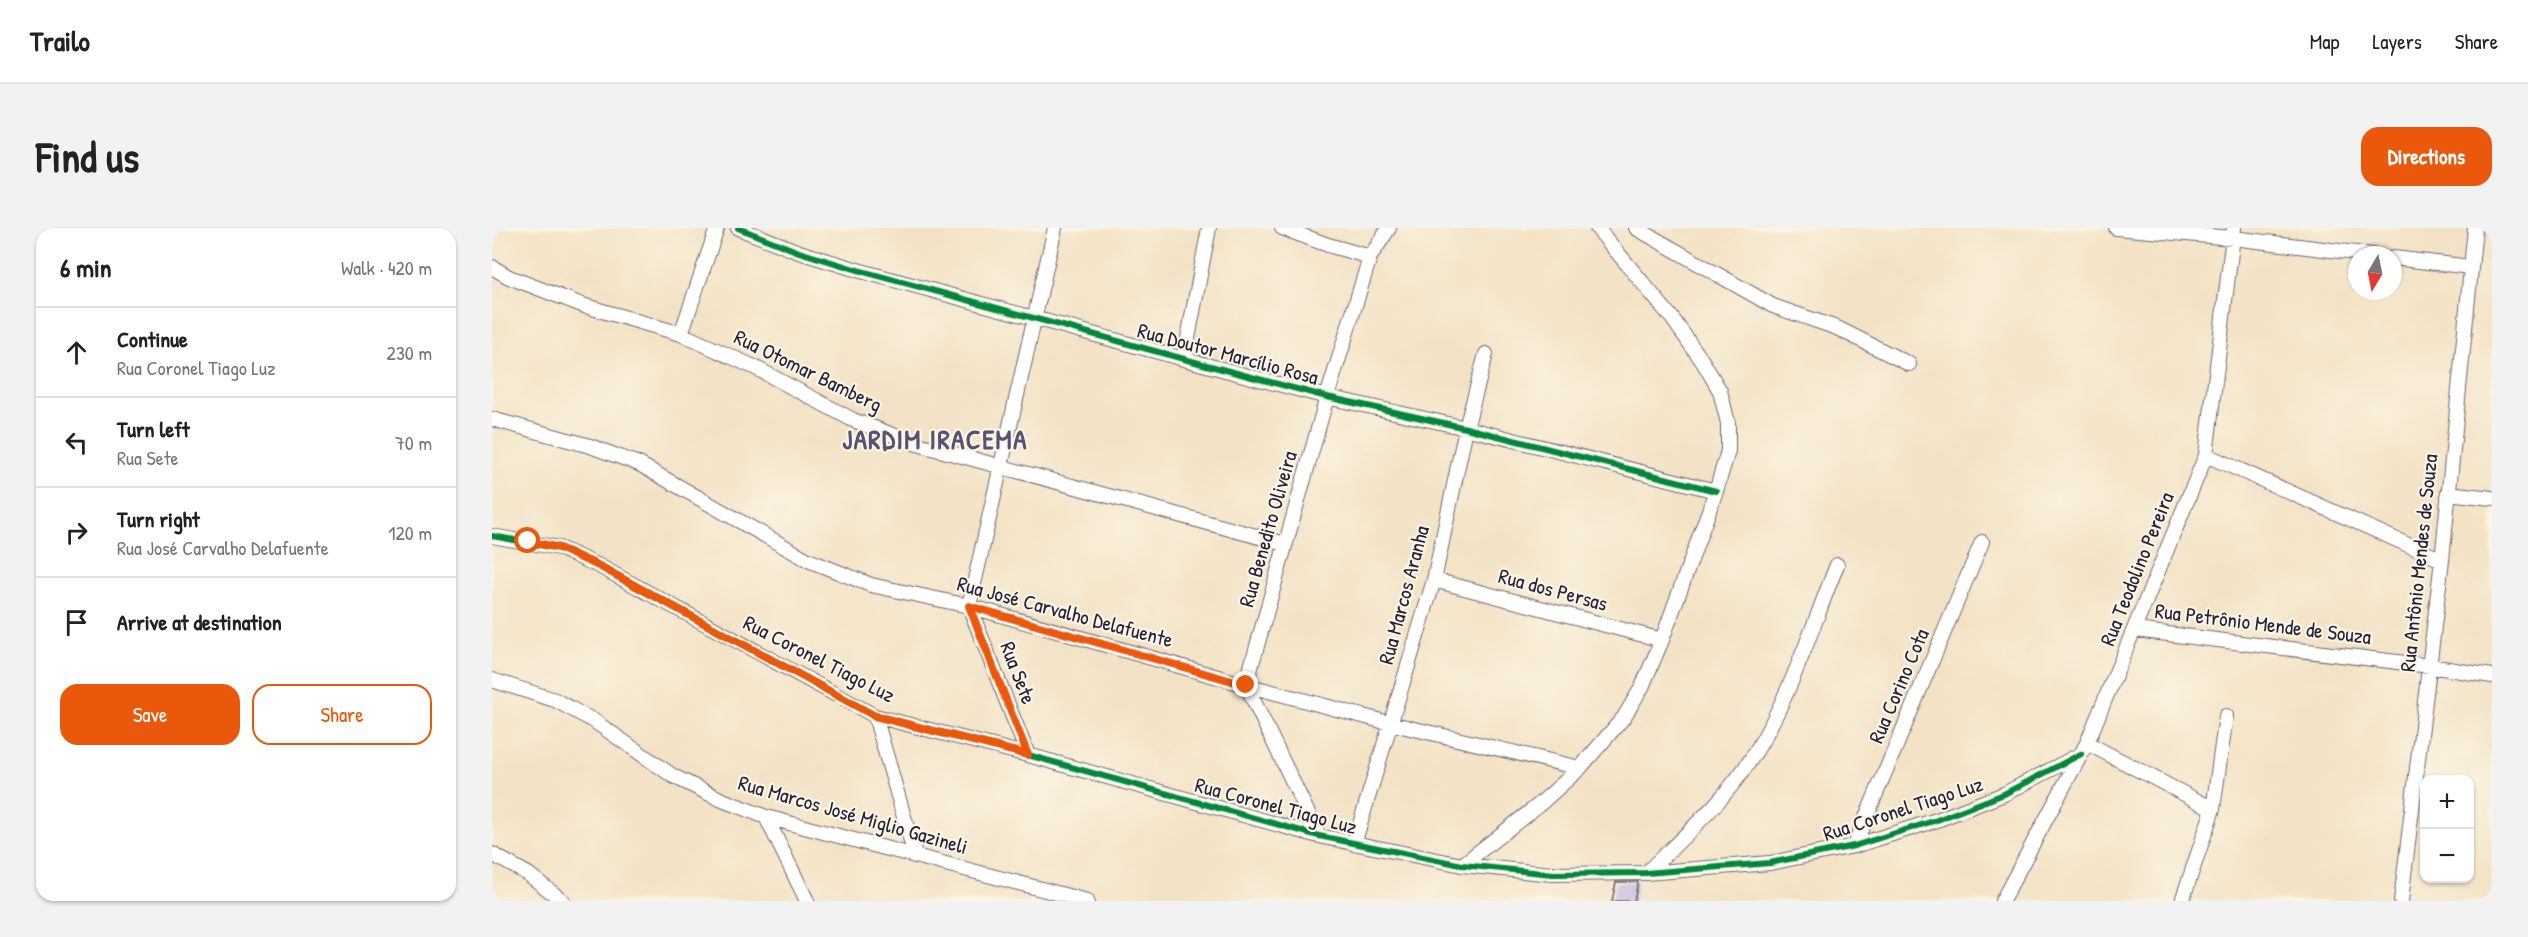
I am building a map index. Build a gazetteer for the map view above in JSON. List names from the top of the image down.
{
  "streets": {
    "street": [
      "Rua Doutor Marcílio Rosa",
      "Rua Otomar Bamberg",
      "Rua Benedito Oliveira",
      "Rua Antônio Mendes de Souza",
      "Rua Teodolino Pereira",
      "Rua dos Persas",
      "Rua Marcos Aranha",
      "Rua José Carvalho Delafuente",
      "Rua Petrônio Mende de Souza",
      "Rua Coronel Tiago Luz",
      "Rua Sete",
      "Rua Corino Cota",
      "Rua Marcos José Miglio Gazineli"
    ]
  },
  "crossings": [
    ["Rua Doutor Marcílio Rosa", "Rua Benedito Oliveira"],
    ["Rua Doutor Marcílio Rosa", "Rua Marcos Aranha"],
    ["Rua Otomar Bamberg", "Rua Benedito Oliveira"],
    ["Rua Benedito Oliveira", "Rua José Carvalho Delafuente"],
    ["Rua Antônio Mendes de Souza", "Rua Petrônio Mende de Souza"],
    ["Rua Teodolino Pereira", "Rua Petrônio Mende de Souza"],
    ["Rua Teodolino Pereira", "Rua Coronel Tiago Luz"],
    ["Rua dos Persas", "Rua Marcos Aranha"],
    ["Rua Marcos Aranha", "Rua José Carvalho Delafuente"],
    ["Rua Marcos Aranha", "Rua Coronel Tiago Luz"],
    ["Rua José Carvalho Delafuente", "Rua Sete"],
    ["Rua Coronel Tiago Luz", "Rua Sete"],
    ["Rua Coronel Tiago Luz", "Rua Corino Cota"]
  ],
  "districts": ["JARDIM IRACEMA"],
  "north": "bottom",
  "page": {
    "header": "Trailo",
    "nav": ["Map", "Layers", "Share"],
    "buttons": [
      "Directions",
      ["Save", "Share"]
    ],
    "title": "Find us",
    "heading": ["6 min", "Walk · 420 m"],
    "list": [
      ["Continue", "Rua Coronel Tiago Luz", "230 m"],
      ["Turn left", "Rua Sete", "70 m"],
      ["Turn right", "Rua José Carvalho Delafuente", "120 m"],
      "Arrive at destination"
    ],
    "map_buttons": ["+", "−"]
  }
}
